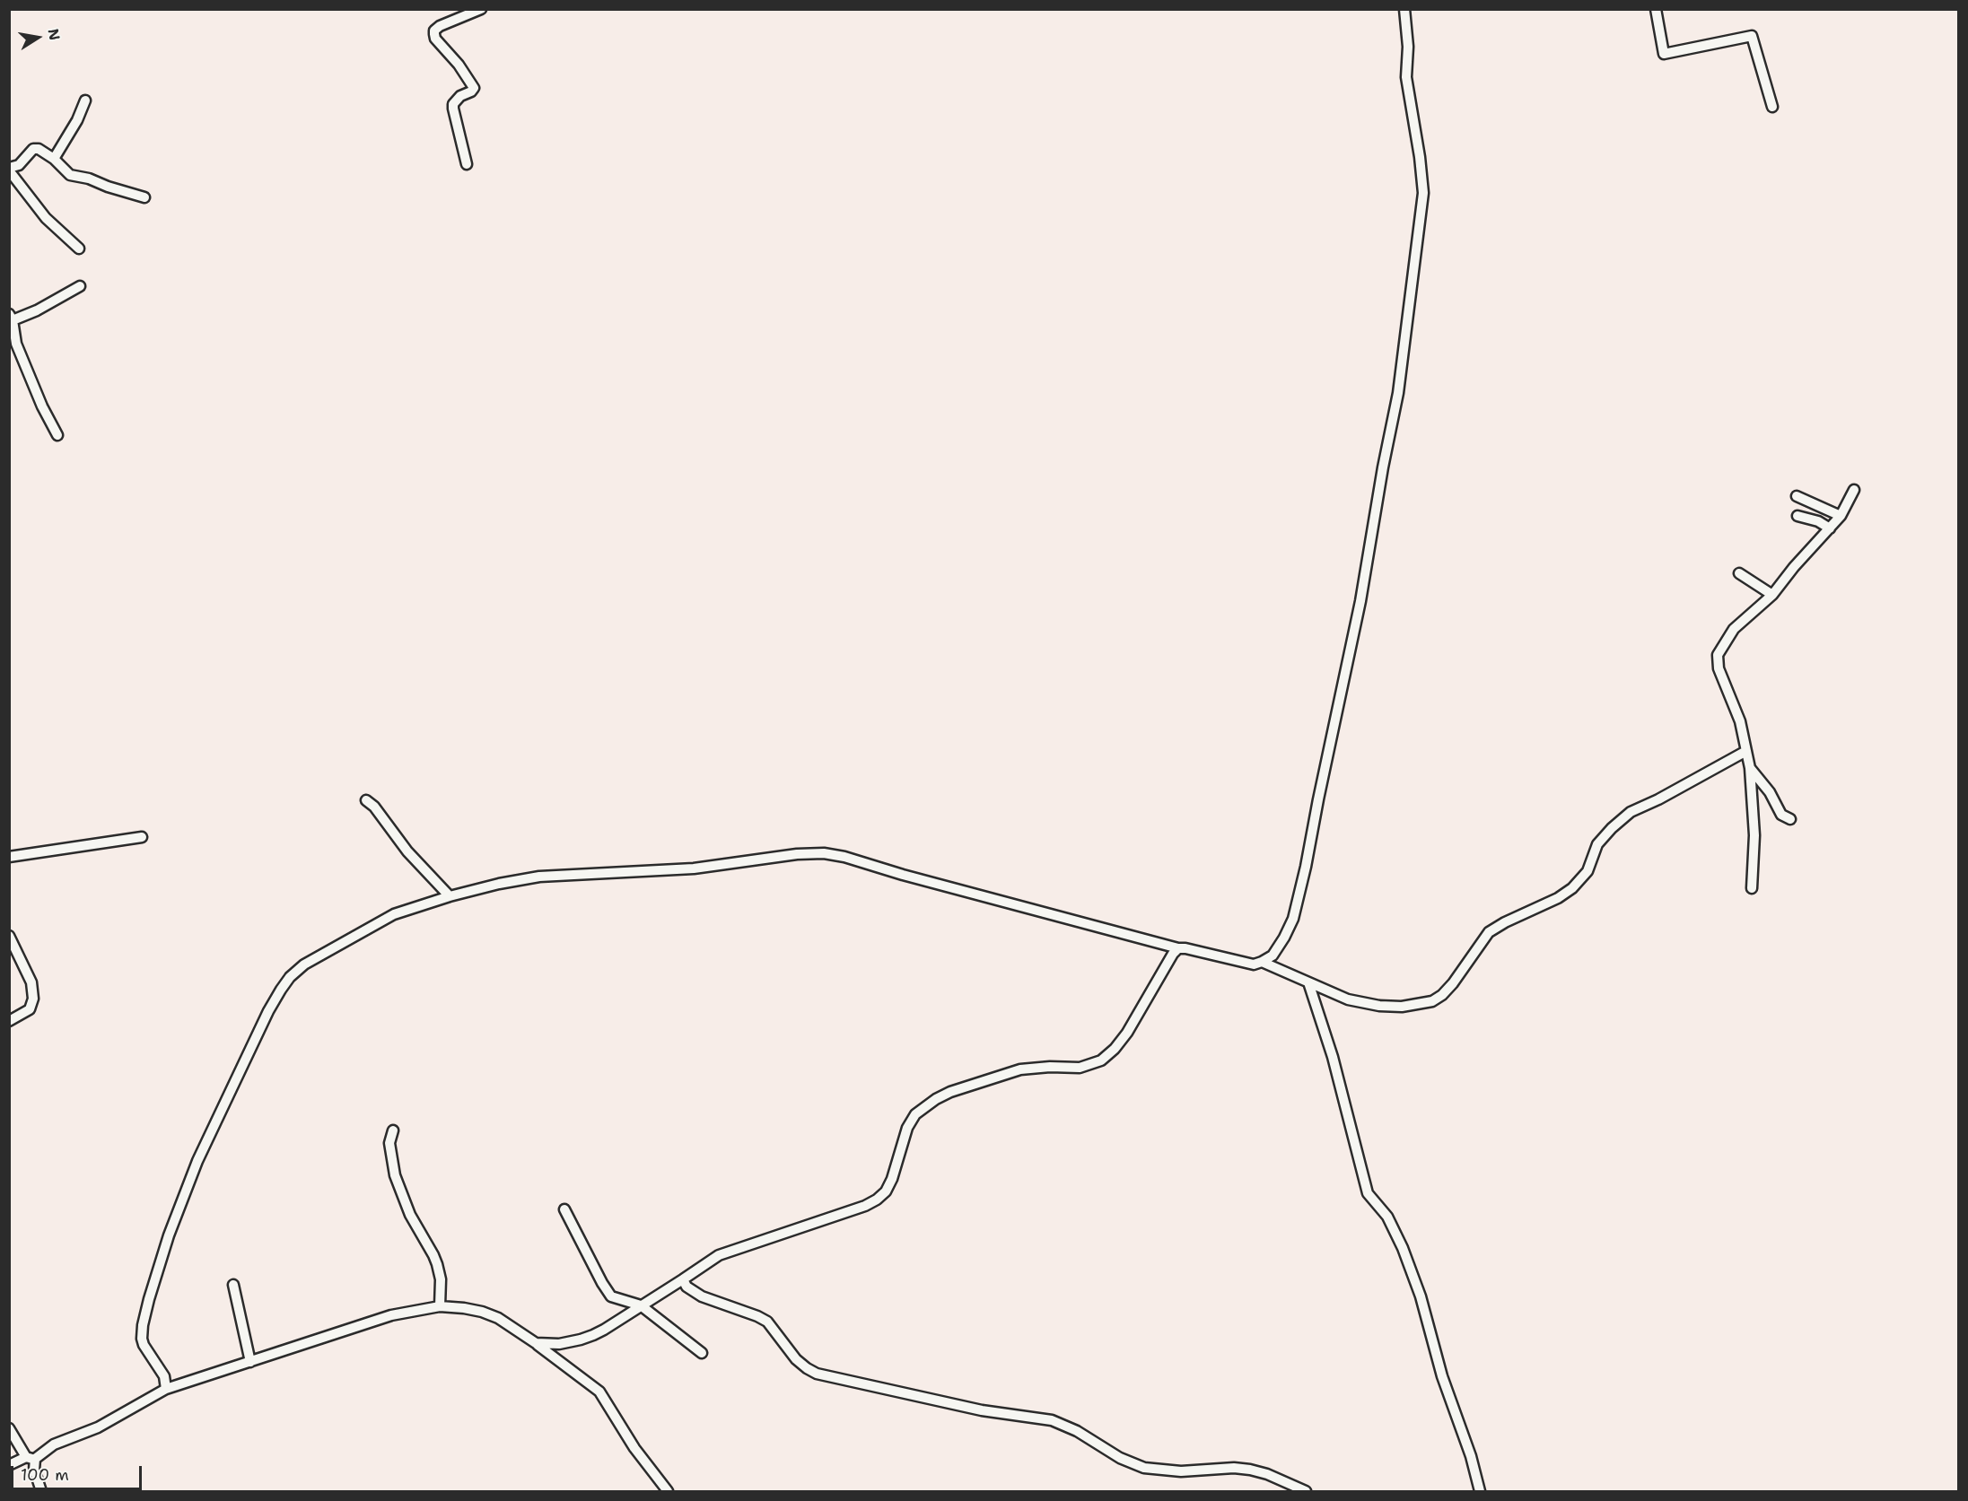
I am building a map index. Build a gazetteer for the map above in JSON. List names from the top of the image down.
{
  "scale_bar": "100 m",
  "north": "right"
}
